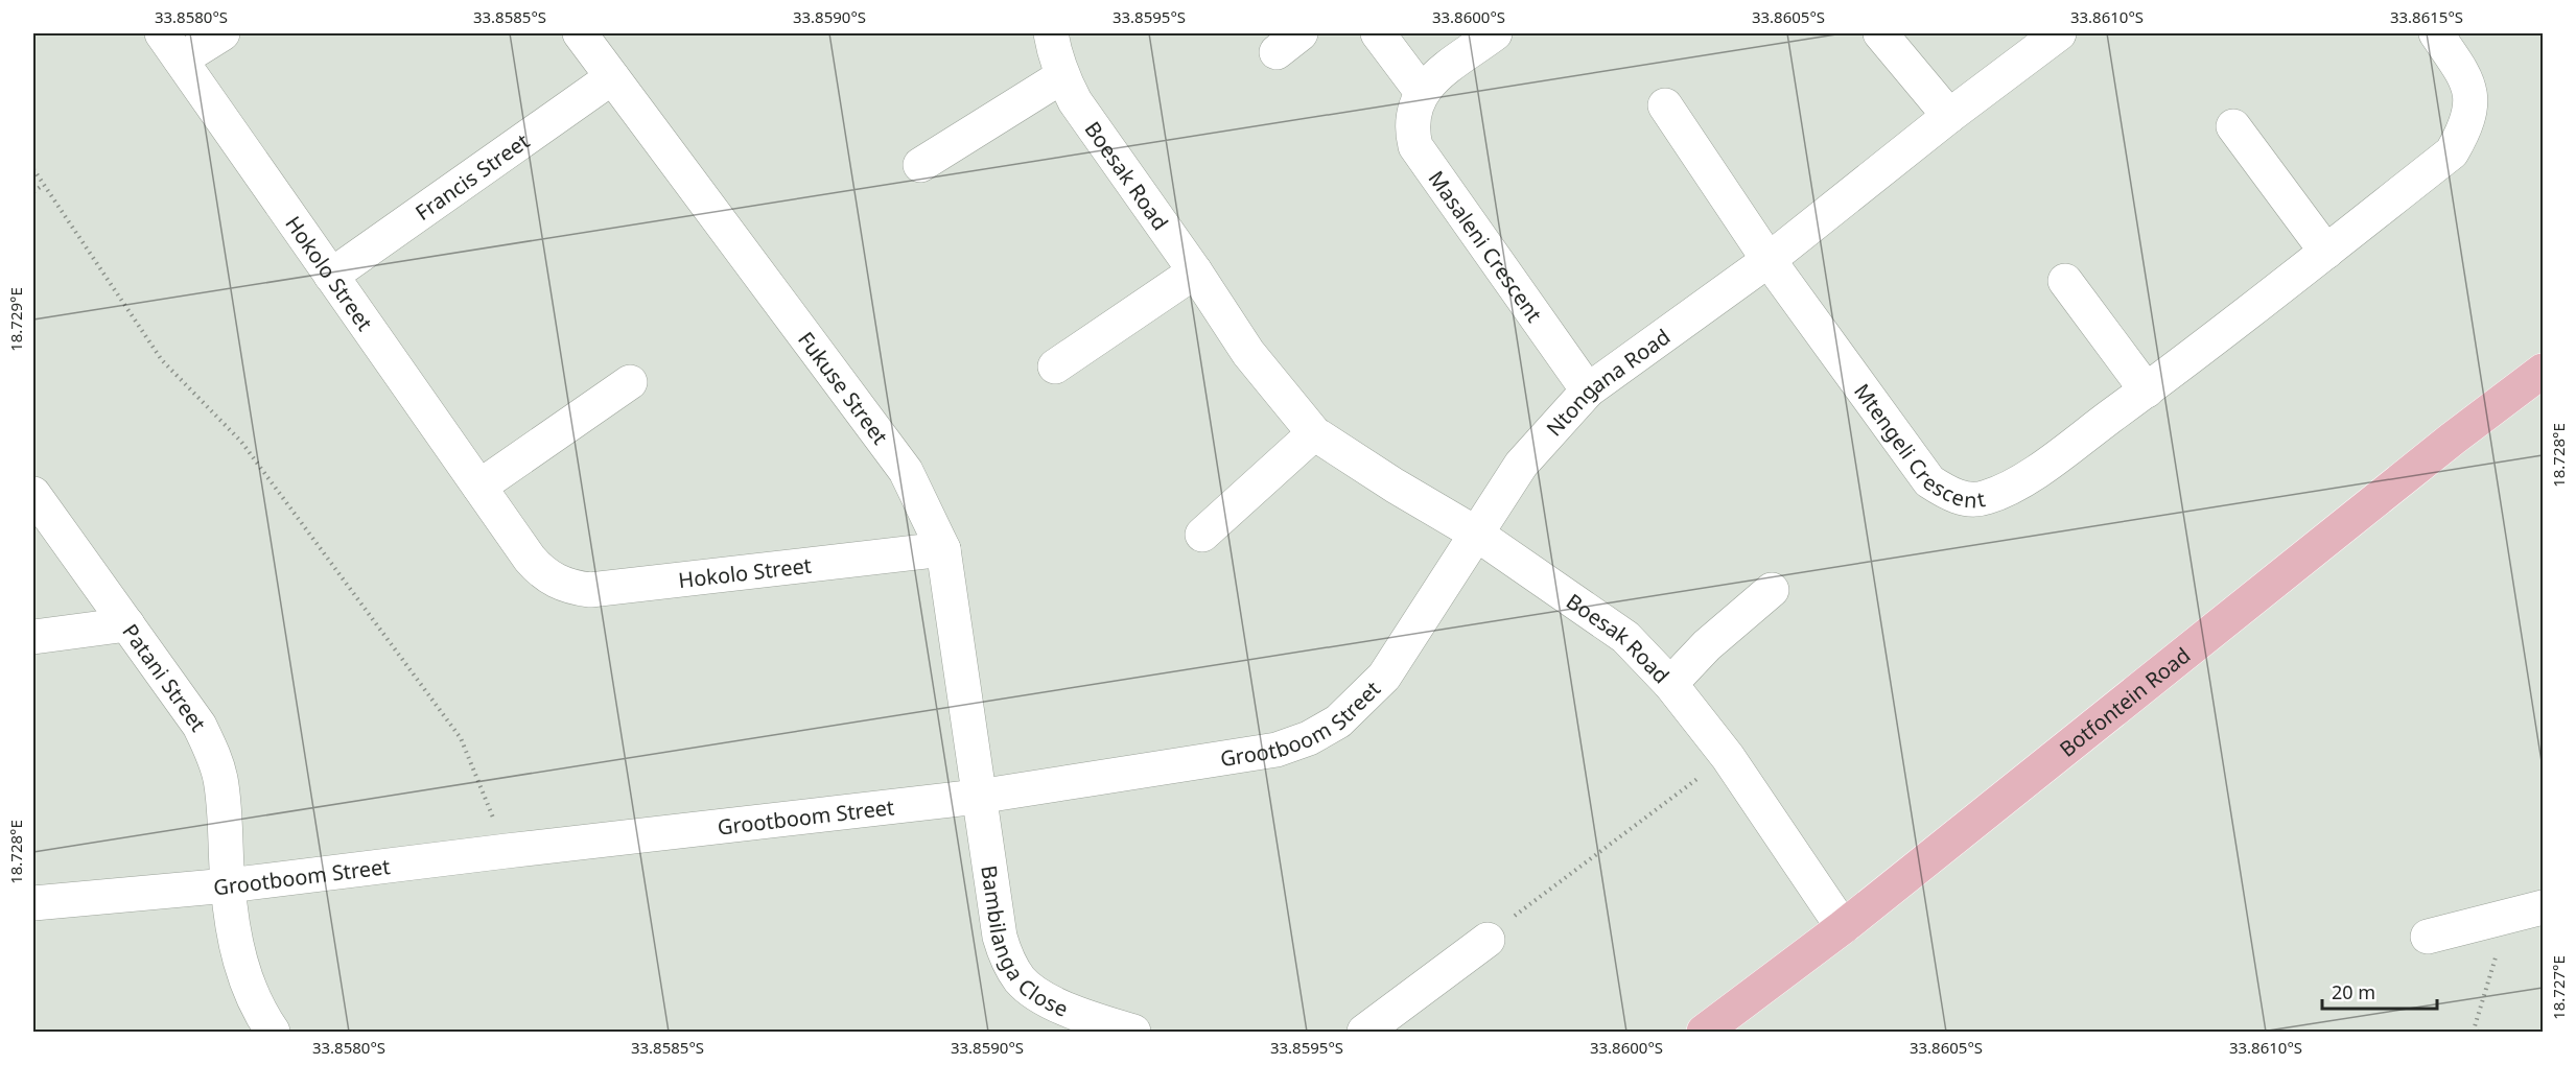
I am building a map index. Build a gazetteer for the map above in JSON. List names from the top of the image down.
{
  "streets": {
    "main road": ["Botfontein Road"],
    "street": [
      "Boesak Road",
      "Francis Street",
      "Masaleni Crescent",
      "Hokolo Street",
      "Ntongana Road",
      "Fukuse Street",
      "Mtengeli Crescent",
      "Patani Street",
      "Grootboom Street",
      "Bambilanga Close"
    ]
  },
  "crossings": [
    ["Boesak Road", "Ntongana Road"],
    ["Boesak Road", "Botfontein Road"],
    ["Boesak Road", "Grootboom Street"],
    ["Francis Street", "Hokolo Street"],
    ["Francis Street", "Fukuse Street"],
    ["Masaleni Crescent", "Ntongana Road"],
    ["Hokolo Street", "Fukuse Street"],
    ["Ntongana Road", "Mtengeli Crescent"],
    ["Ntongana Road", "Grootboom Street"],
    ["Fukuse Street", "Grootboom Street"],
    ["Fukuse Street", "Bambilanga Close"],
    ["Patani Street", "Grootboom Street"],
    ["Grootboom Street", "Bambilanga Close"]
  ],
  "scale_bar": "20 m",
  "coordinates": [
    "33.8580°S",
    "33.8585°S",
    "33.8590°S",
    "33.8595°S",
    "33.8600°S",
    "33.8605°S",
    "33.8610°S",
    "33.8615°S",
    "18.729°E",
    "18.728°E",
    "18.727°E"
  ]
}
